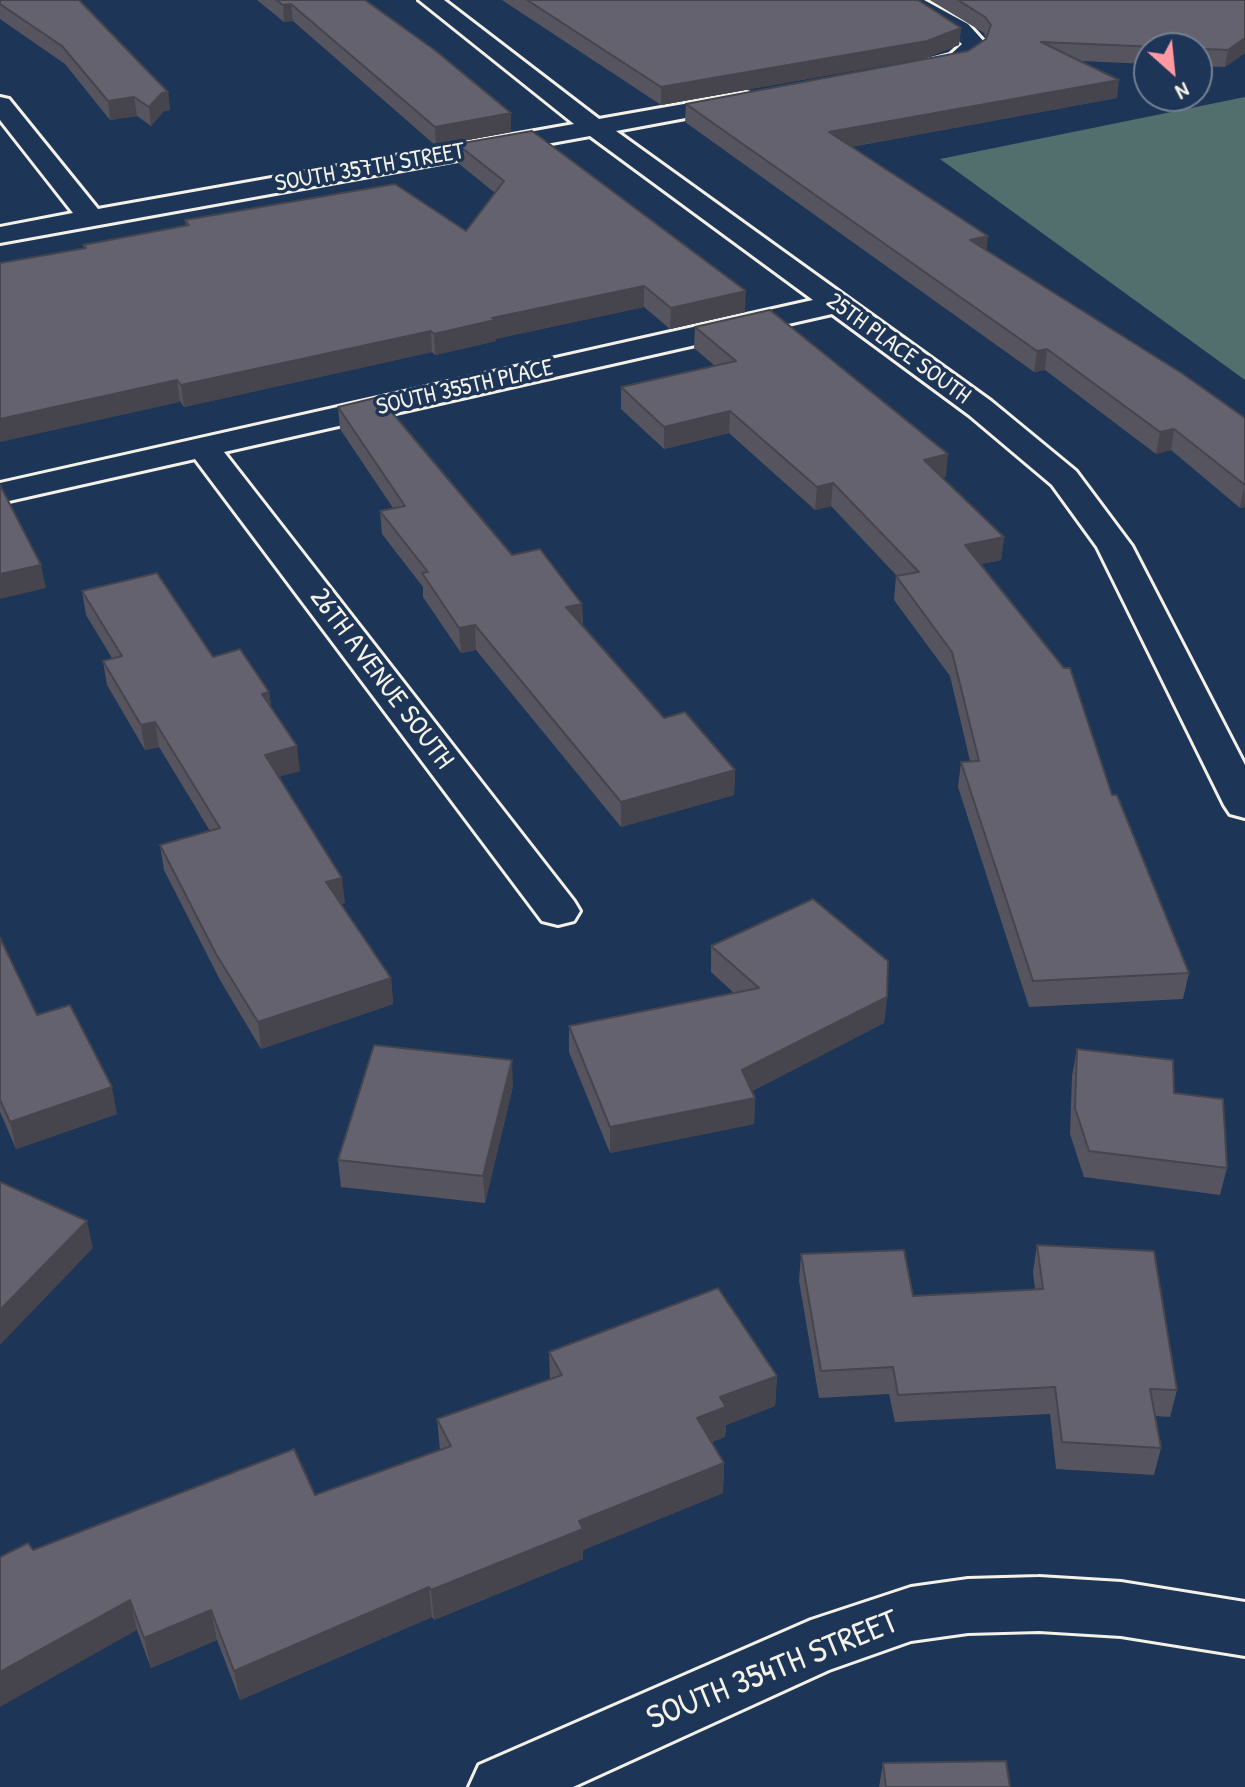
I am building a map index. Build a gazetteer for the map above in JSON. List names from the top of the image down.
{
  "streets": {
    "street": [
      "SOUTH 357TH STREET",
      "25TH PLACE SOUTH",
      "SOUTH 355TH PLACE",
      "26TH AVENUE SOUTH",
      "SOUTH 354TH STREET"
    ]
  },
  "crossings": [
    ["SOUTH 357TH STREET", "25TH PLACE SOUTH"],
    ["25TH PLACE SOUTH", "SOUTH 355TH PLACE"],
    ["SOUTH 355TH PLACE", "26TH AVENUE SOUTH"]
  ],
  "north": "bottom right"
}
